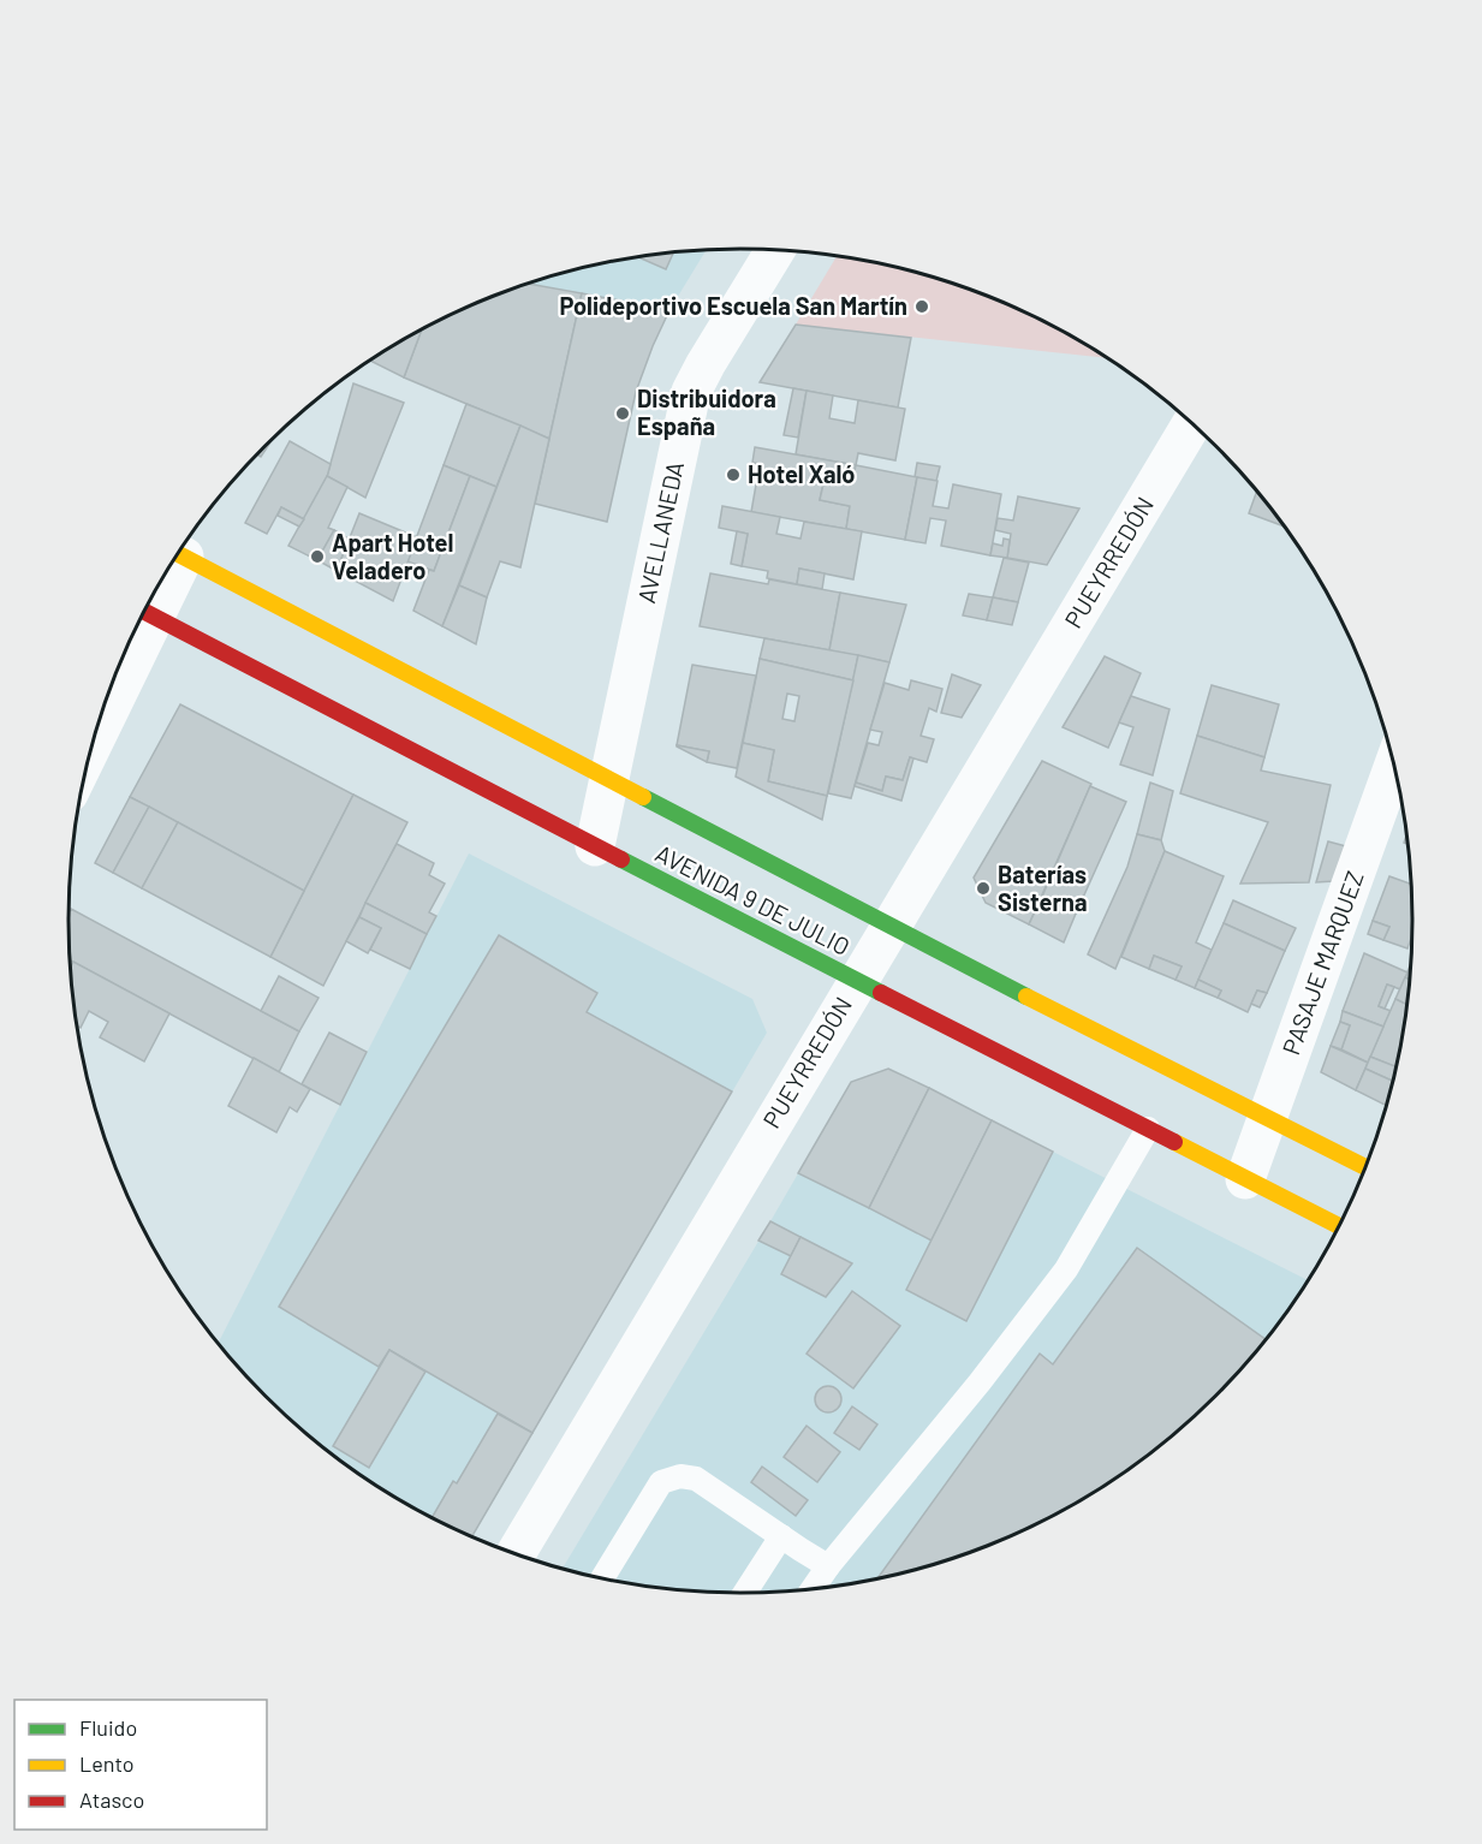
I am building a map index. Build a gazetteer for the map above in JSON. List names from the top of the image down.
{
  "streets": {
    "main road": ["AVENIDA 9 DE JULIO"],
    "street": ["AVELLANEDA", "PUEYRREDÓN", "PASAJE MARQUEZ"]
  },
  "crossings": [
    ["AVELLANEDA", "AVENIDA 9 DE JULIO"],
    ["PUEYRREDÓN", "AVENIDA 9 DE JULIO"],
    ["AVENIDA 9 DE JULIO", "PASAJE MARQUEZ"]
  ],
  "places": [
    "Polideportivo Escuela San Martín",
    "Distribuidora España",
    "Hotel Xaló",
    "Apart Hotel Veladero",
    "Baterías Sisterna"
  ],
  "legend": ["Fluido", "Lento", "Atasco"]
}
